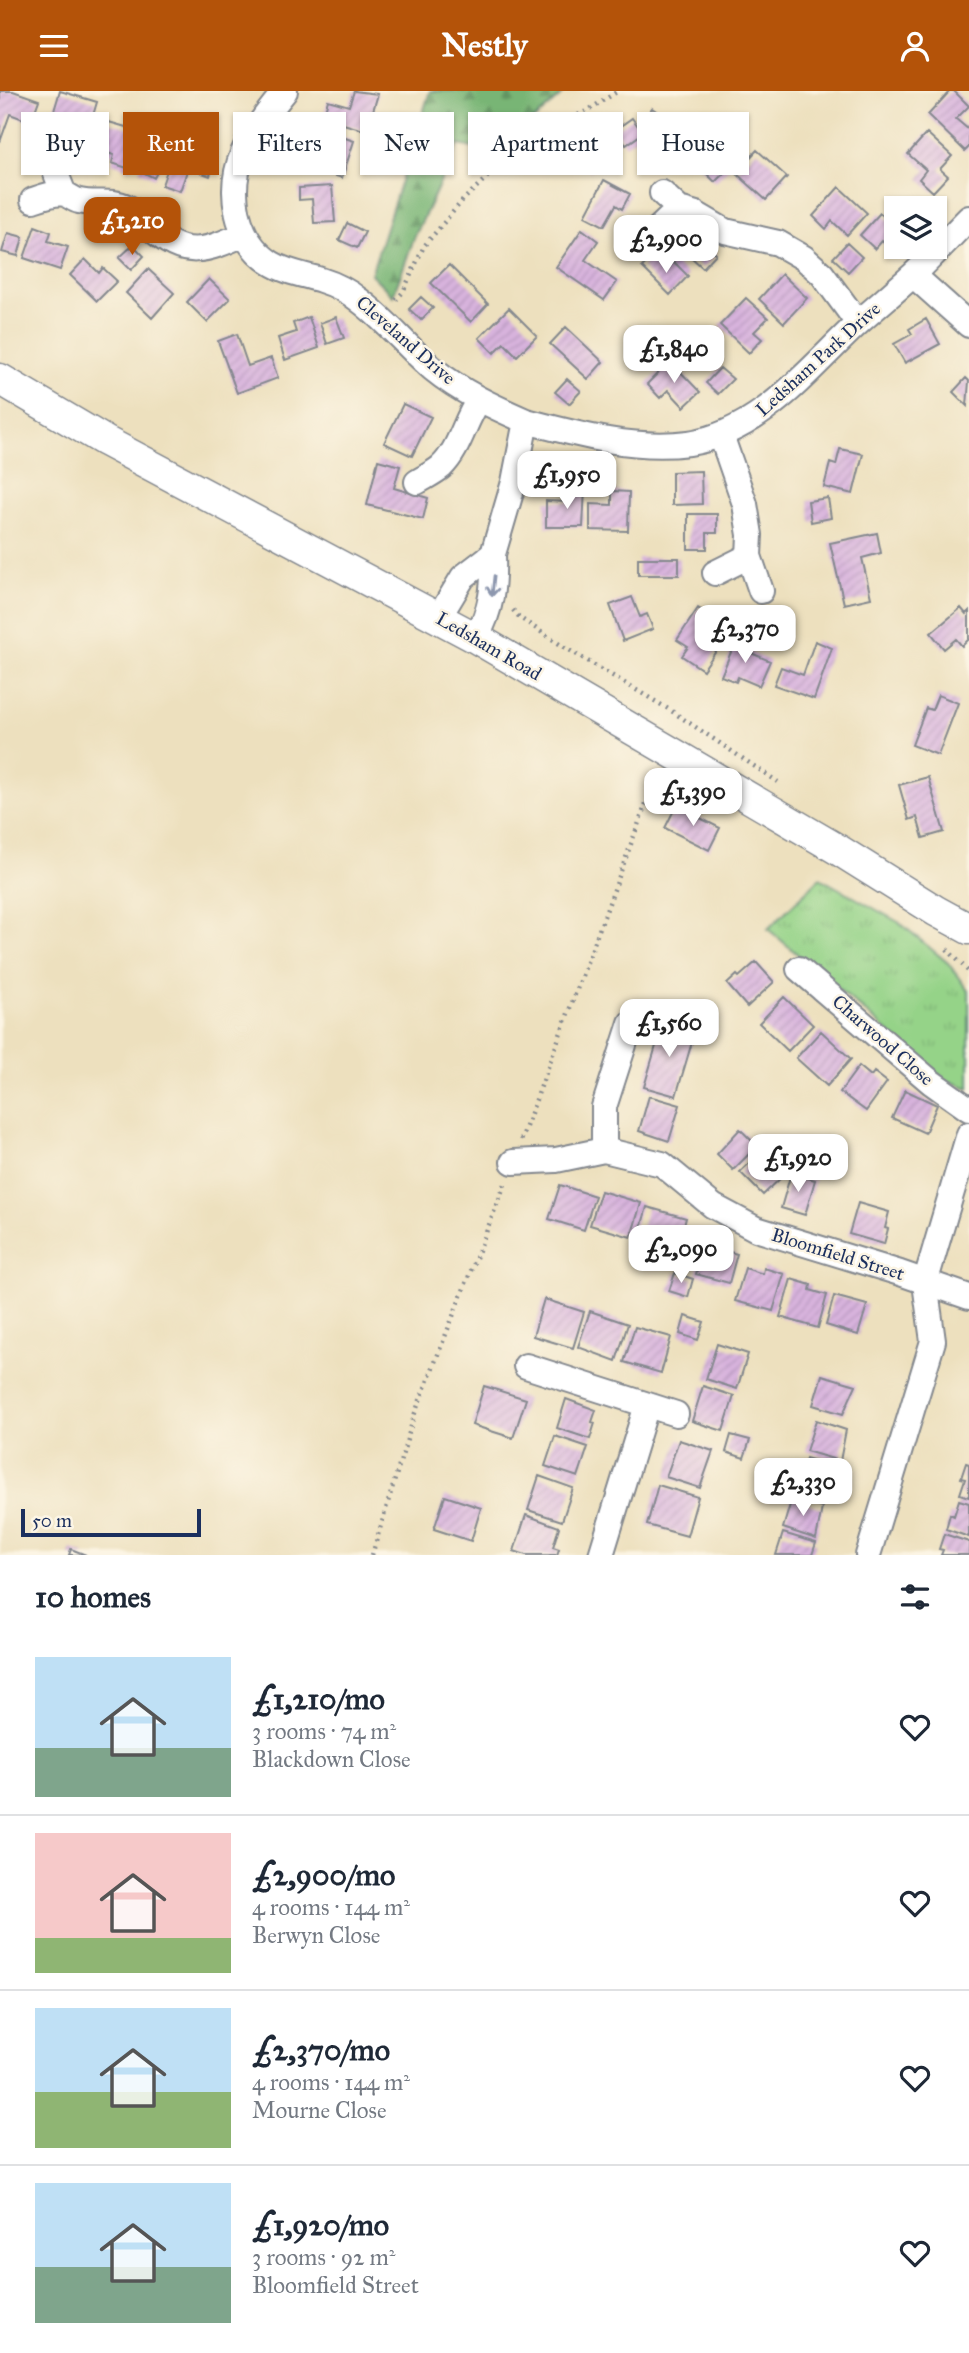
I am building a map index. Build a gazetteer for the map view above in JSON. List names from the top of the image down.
{
  "streets": {
    "main road": ["Ledsham Road"],
    "street": [
      "Cleveland Drive",
      "Ledsham Park Drive",
      "Charwood Close",
      "Bloomfield Street"
    ]
  },
  "crossings": [
    ["Cleveland Drive", "Ledsham Park Drive"]
  ],
  "scale_bar": "50 m",
  "page": {
    "header": "Nestly",
    "chip": [
      "Buy",
      "Rent",
      "Filters",
      "New",
      "Apartment",
      "House"
    ],
    "price": [
      "£1,210",
      "£2,900",
      "£1,840",
      "£1,950",
      "£2,370",
      "£1,390",
      "£1,560",
      "£1,920",
      "£2,090",
      "£2,330"
    ],
    "scale": "50 m",
    "heading": "10 homes",
    "list": [
      {
        "name": "£1,210/mo",
        "note": "3 rooms · 74 m² · Blackdown Close"
      },
      {
        "name": "£2,900/mo",
        "note": "4 rooms · 144 m² · Berwyn Close"
      },
      {
        "name": "£2,370/mo",
        "note": "4 rooms · 144 m² · Mourne Close"
      },
      {
        "name": "£1,920/mo",
        "note": "3 rooms · 92 m² · Bloomfield Street"
      }
    ]
  }
}
